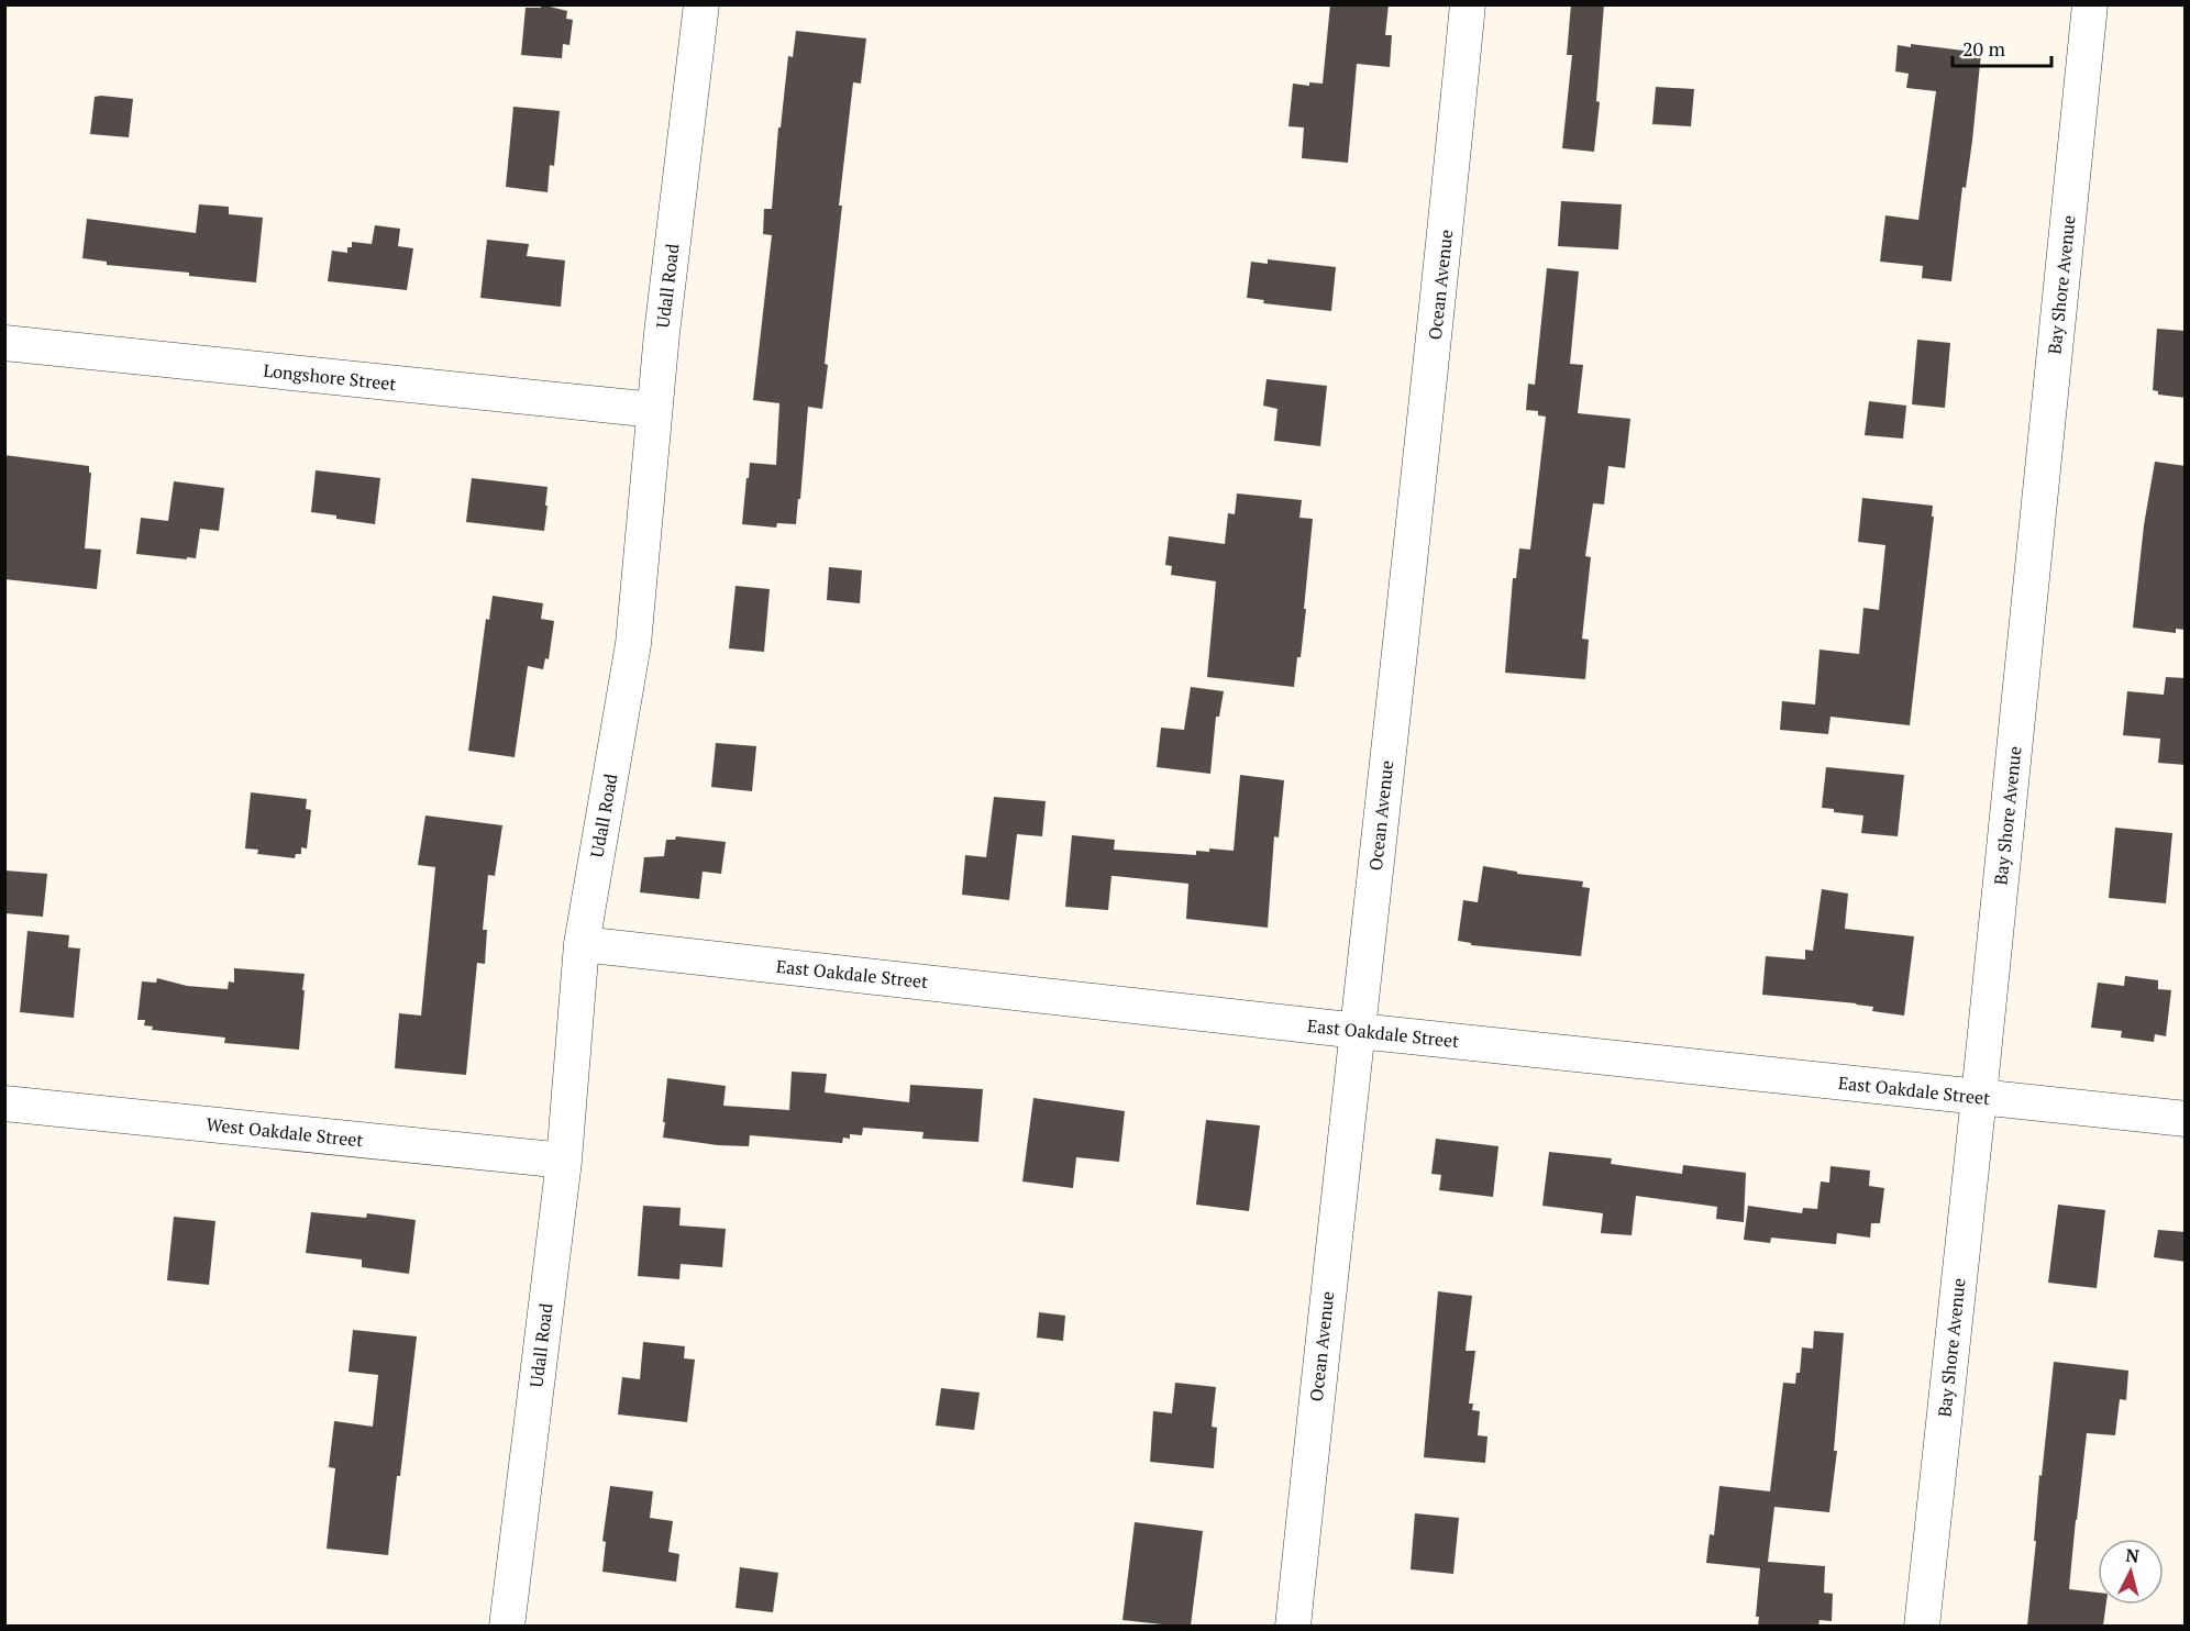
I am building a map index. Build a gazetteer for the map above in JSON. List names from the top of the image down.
{
  "streets": {
    "street": [
      "Ocean Avenue",
      "Bay Shore Avenue",
      "Udall Road",
      "Longshore Street",
      "East Oakdale Street",
      "West Oakdale Street"
    ]
  },
  "crossings": [
    ["Ocean Avenue", "East Oakdale Street"],
    ["Bay Shore Avenue", "East Oakdale Street"],
    ["Udall Road", "Longshore Street"],
    ["Udall Road", "East Oakdale Street"],
    ["Udall Road", "West Oakdale Street"]
  ],
  "scale_bar": "20 m",
  "north": "top"
}
